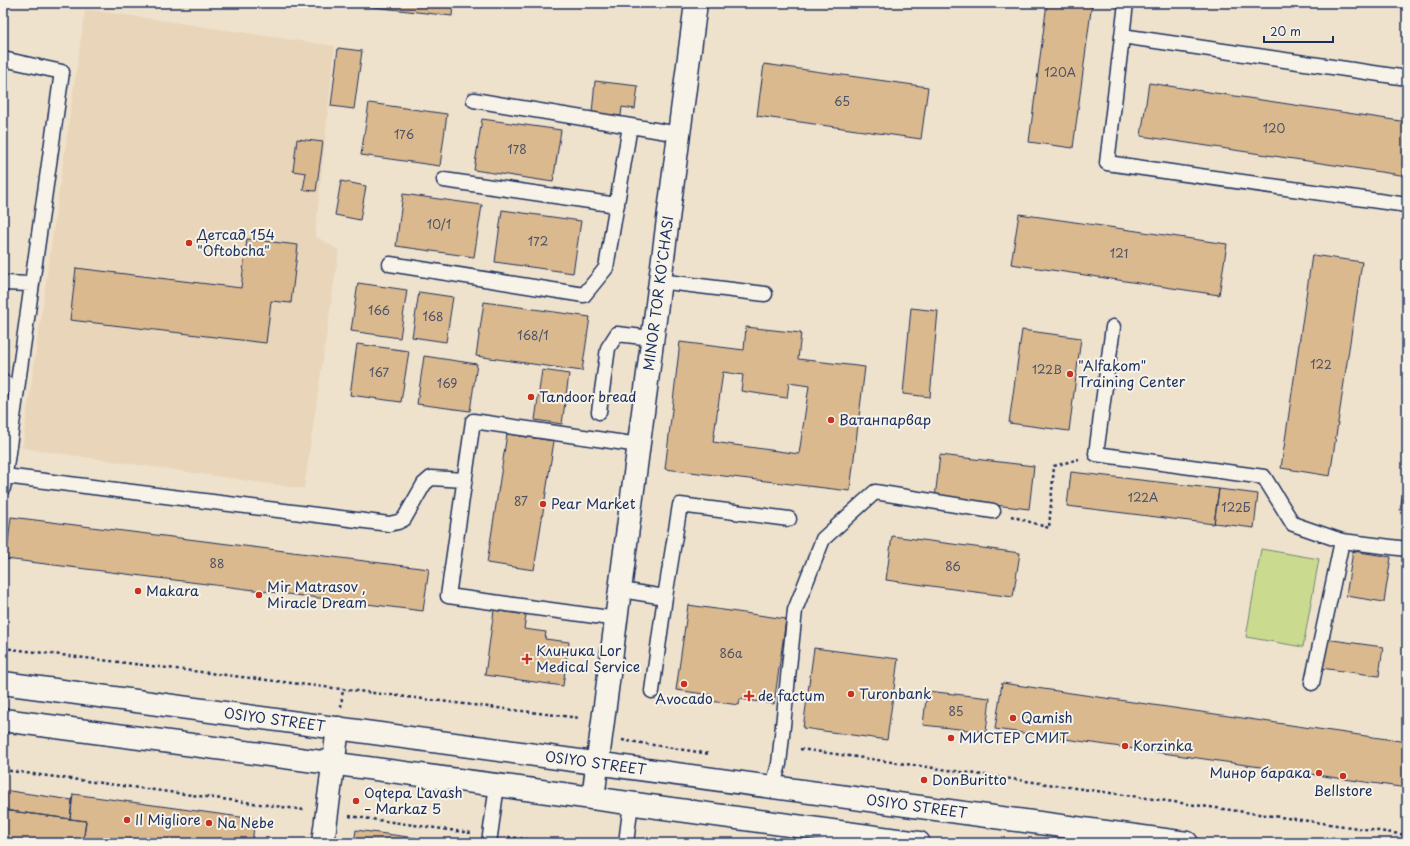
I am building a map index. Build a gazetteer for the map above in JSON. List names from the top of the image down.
{
  "streets": {
    "main road": ["MINOR TOR KO'CHASI", "OSIYO STREET"]
  },
  "crossings": [
    ["MINOR TOR KO'CHASI", "OSIYO STREET"]
  ],
  "places": {
    "other": [
      "Детсад 154 \"Oftobcha\"",
      "\"Alfakom\" Training Center",
      "Tandoor bread",
      "Ватанпарвар",
      "Pear Market",
      "Makara",
      "Mir Matrasov , Miracle Dream",
      "Avocado",
      "Turonbank",
      "Qamish",
      "МИСТЕР СМИТ",
      "Korzinka",
      "Минор барака",
      "Bellstore",
      "DonBuritto",
      "Oqtepa Lavash – Markaz 5",
      "Il Migliore",
      "Na Nebe"
    ],
    "health": ["Клиника Lor Medical Service", "de factum"]
  },
  "house_numbers": [
    "120А",
    "65",
    "120",
    "176",
    "178",
    "10/1",
    "172",
    "121",
    "166",
    "168",
    "168/1",
    "122",
    "122B",
    "167",
    "169",
    "122A",
    "87",
    "122Б",
    "88",
    "86",
    "86a",
    "85"
  ],
  "scale_bar": "20 m"
}
